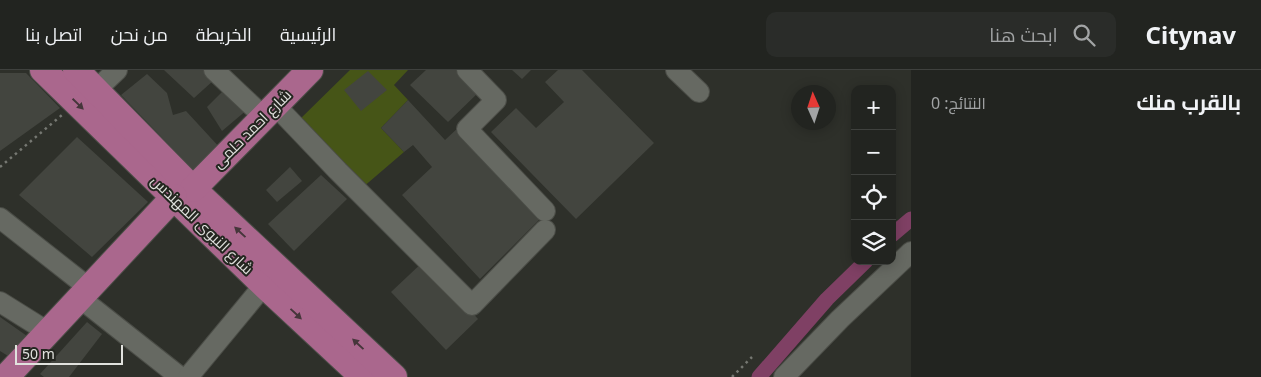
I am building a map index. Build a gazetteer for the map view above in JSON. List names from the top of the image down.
{
  "streets": {
    "main road": ["شارع احمد حلمى", "شارع النبوى المهندس"]
  },
  "crossings": [
    ["شارع احمد حلمى", "شارع النبوى المهندس"]
  ],
  "scale_bar": "50 m",
  "north": "top",
  "page": {
    "header": "Citynav",
    "search": "ابحث هنا",
    "nav": [
      "الرئيسية",
      "الخريطة",
      "من نحن",
      "اتصل بنا"
    ],
    "heading": ["بالقرب منك", "النتائج: 0"],
    "map_buttons": ["+", "−"],
    "scale": "50 m"
  }
}
